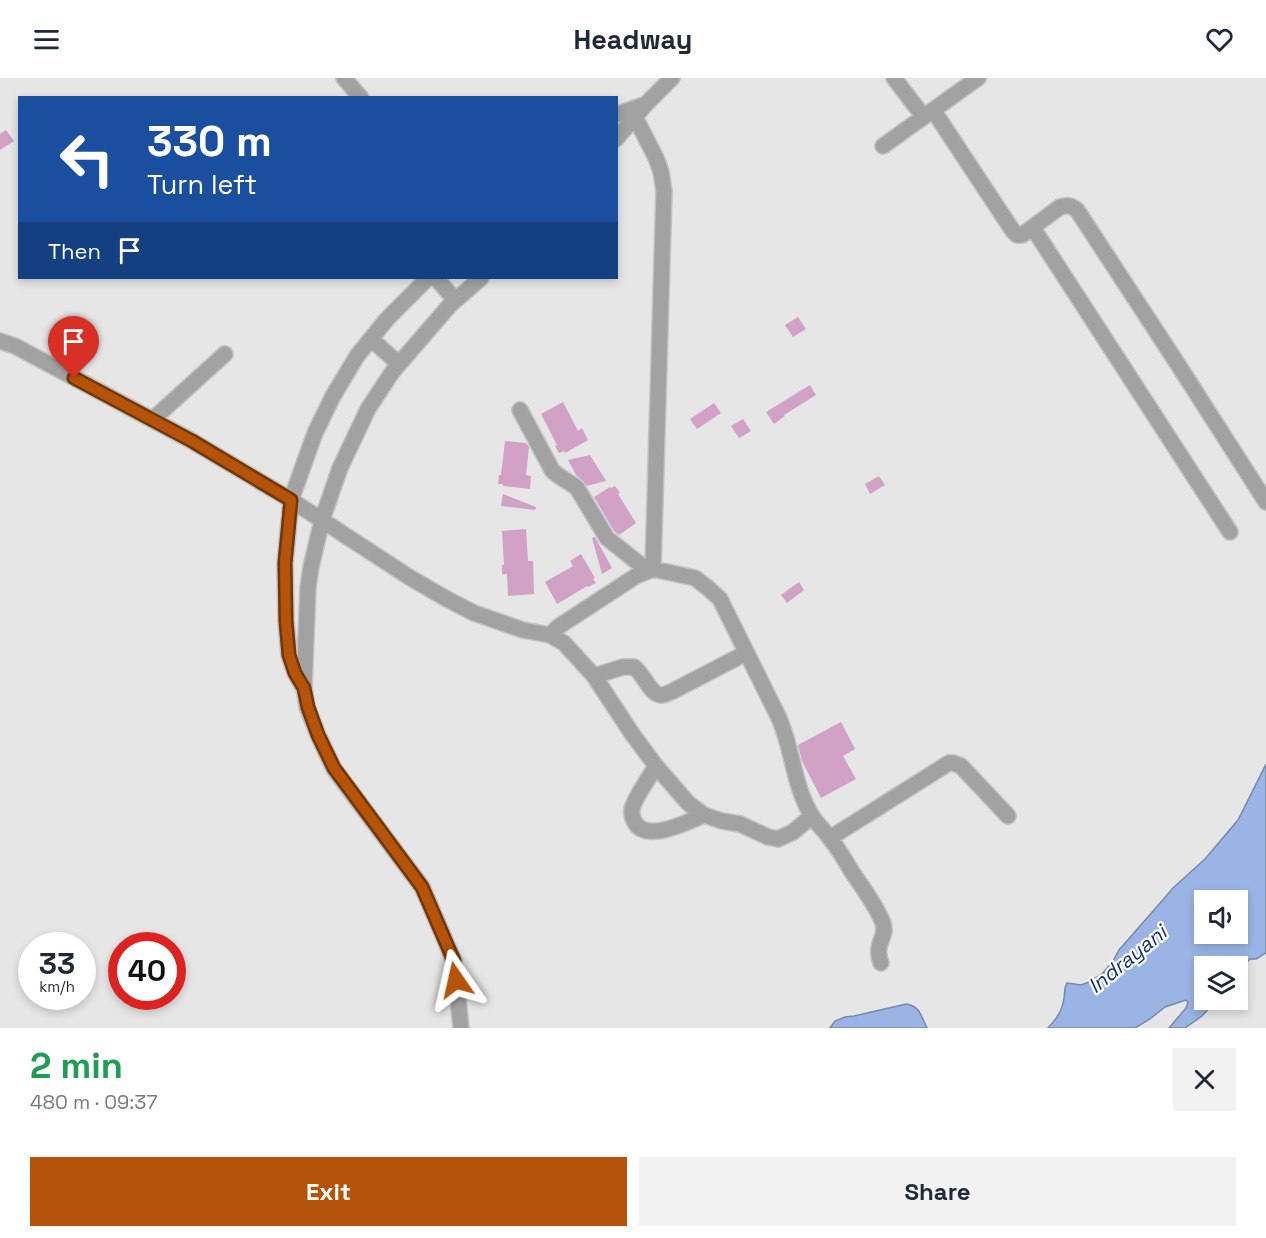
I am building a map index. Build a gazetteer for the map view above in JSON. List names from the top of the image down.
{
  "water": ["Indrayani"],
  "page": {
    "header": "Headway",
    "turn": ["330 m", "Turn left"],
    "then": "Then",
    "speed": "33 km/h",
    "limit": "40",
    "heading": ["2 min", "480 m · 09:37"],
    "buttons": ["Exit", "Share"]
  }
}
